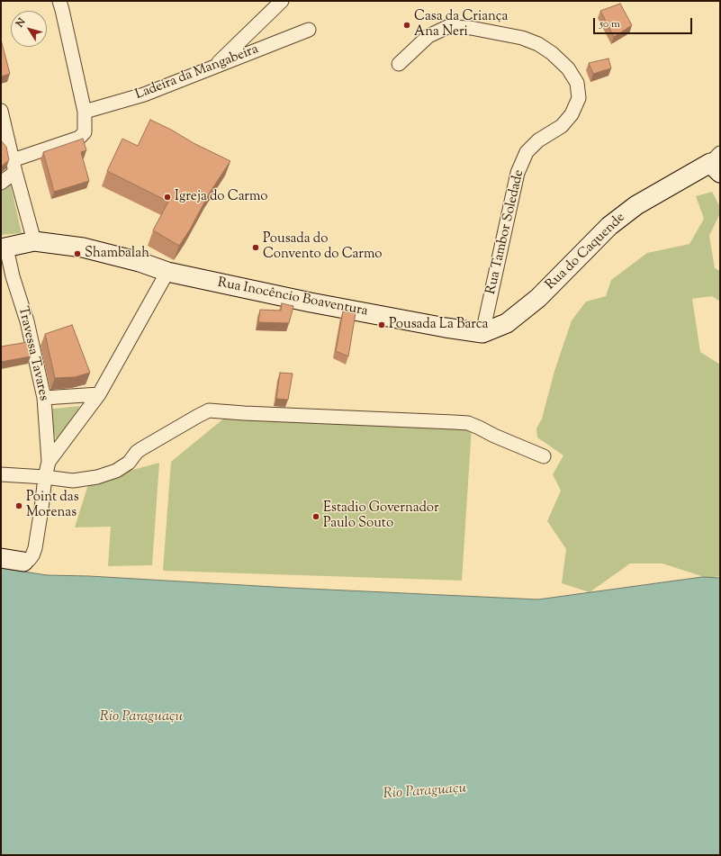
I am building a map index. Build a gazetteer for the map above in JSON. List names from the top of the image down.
{
  "streets": {
    "street": [
      "Ladeira da Mangabeira",
      "Rua Tambor Soledade",
      "Rua do Caquende",
      "Rua Inocêncio Boaventura",
      "Travessa Tavares"
    ]
  },
  "crossings": [
    ["Rua Tambor Soledade", "Rua do Caquende"],
    ["Rua Tambor Soledade", "Rua Inocêncio Boaventura"],
    ["Rua do Caquende", "Rua Inocêncio Boaventura"]
  ],
  "water": ["Rio Paraguaçu"],
  "places": [
    "Casa da Criança Ana Neri",
    "Igreja do Carmo",
    "Pousada do Convento do Carmo",
    "Shambalah",
    "Pousada La Barca",
    "Point das Morenas",
    "Estadio Governador Paulo Souto"
  ],
  "scale_bar": "50 m",
  "north": "top left"
}
